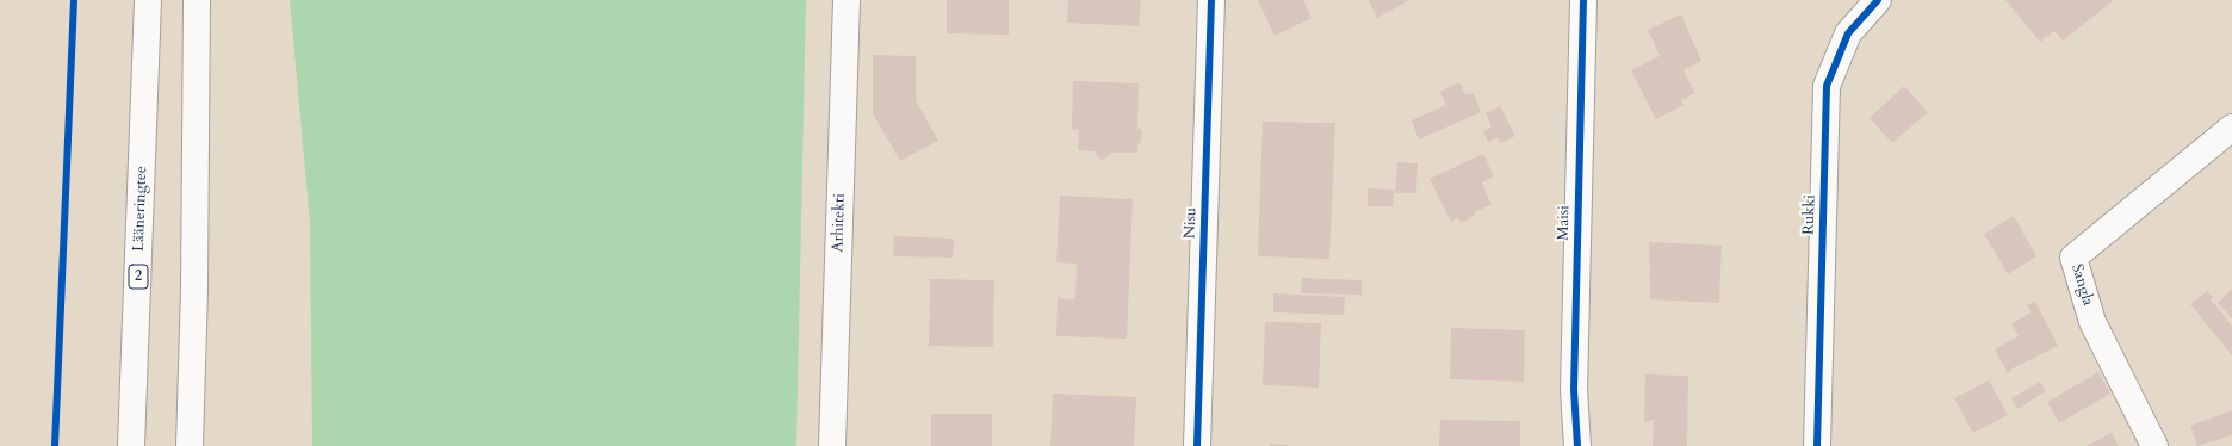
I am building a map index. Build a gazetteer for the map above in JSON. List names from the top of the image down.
{
  "streets": {
    "main road": [
      "Lääneringtee",
      "Rukki",
      "Arhitekti",
      "Nisu",
      "Maisi",
      "2",
      "Sangla"
    ]
  }
}
